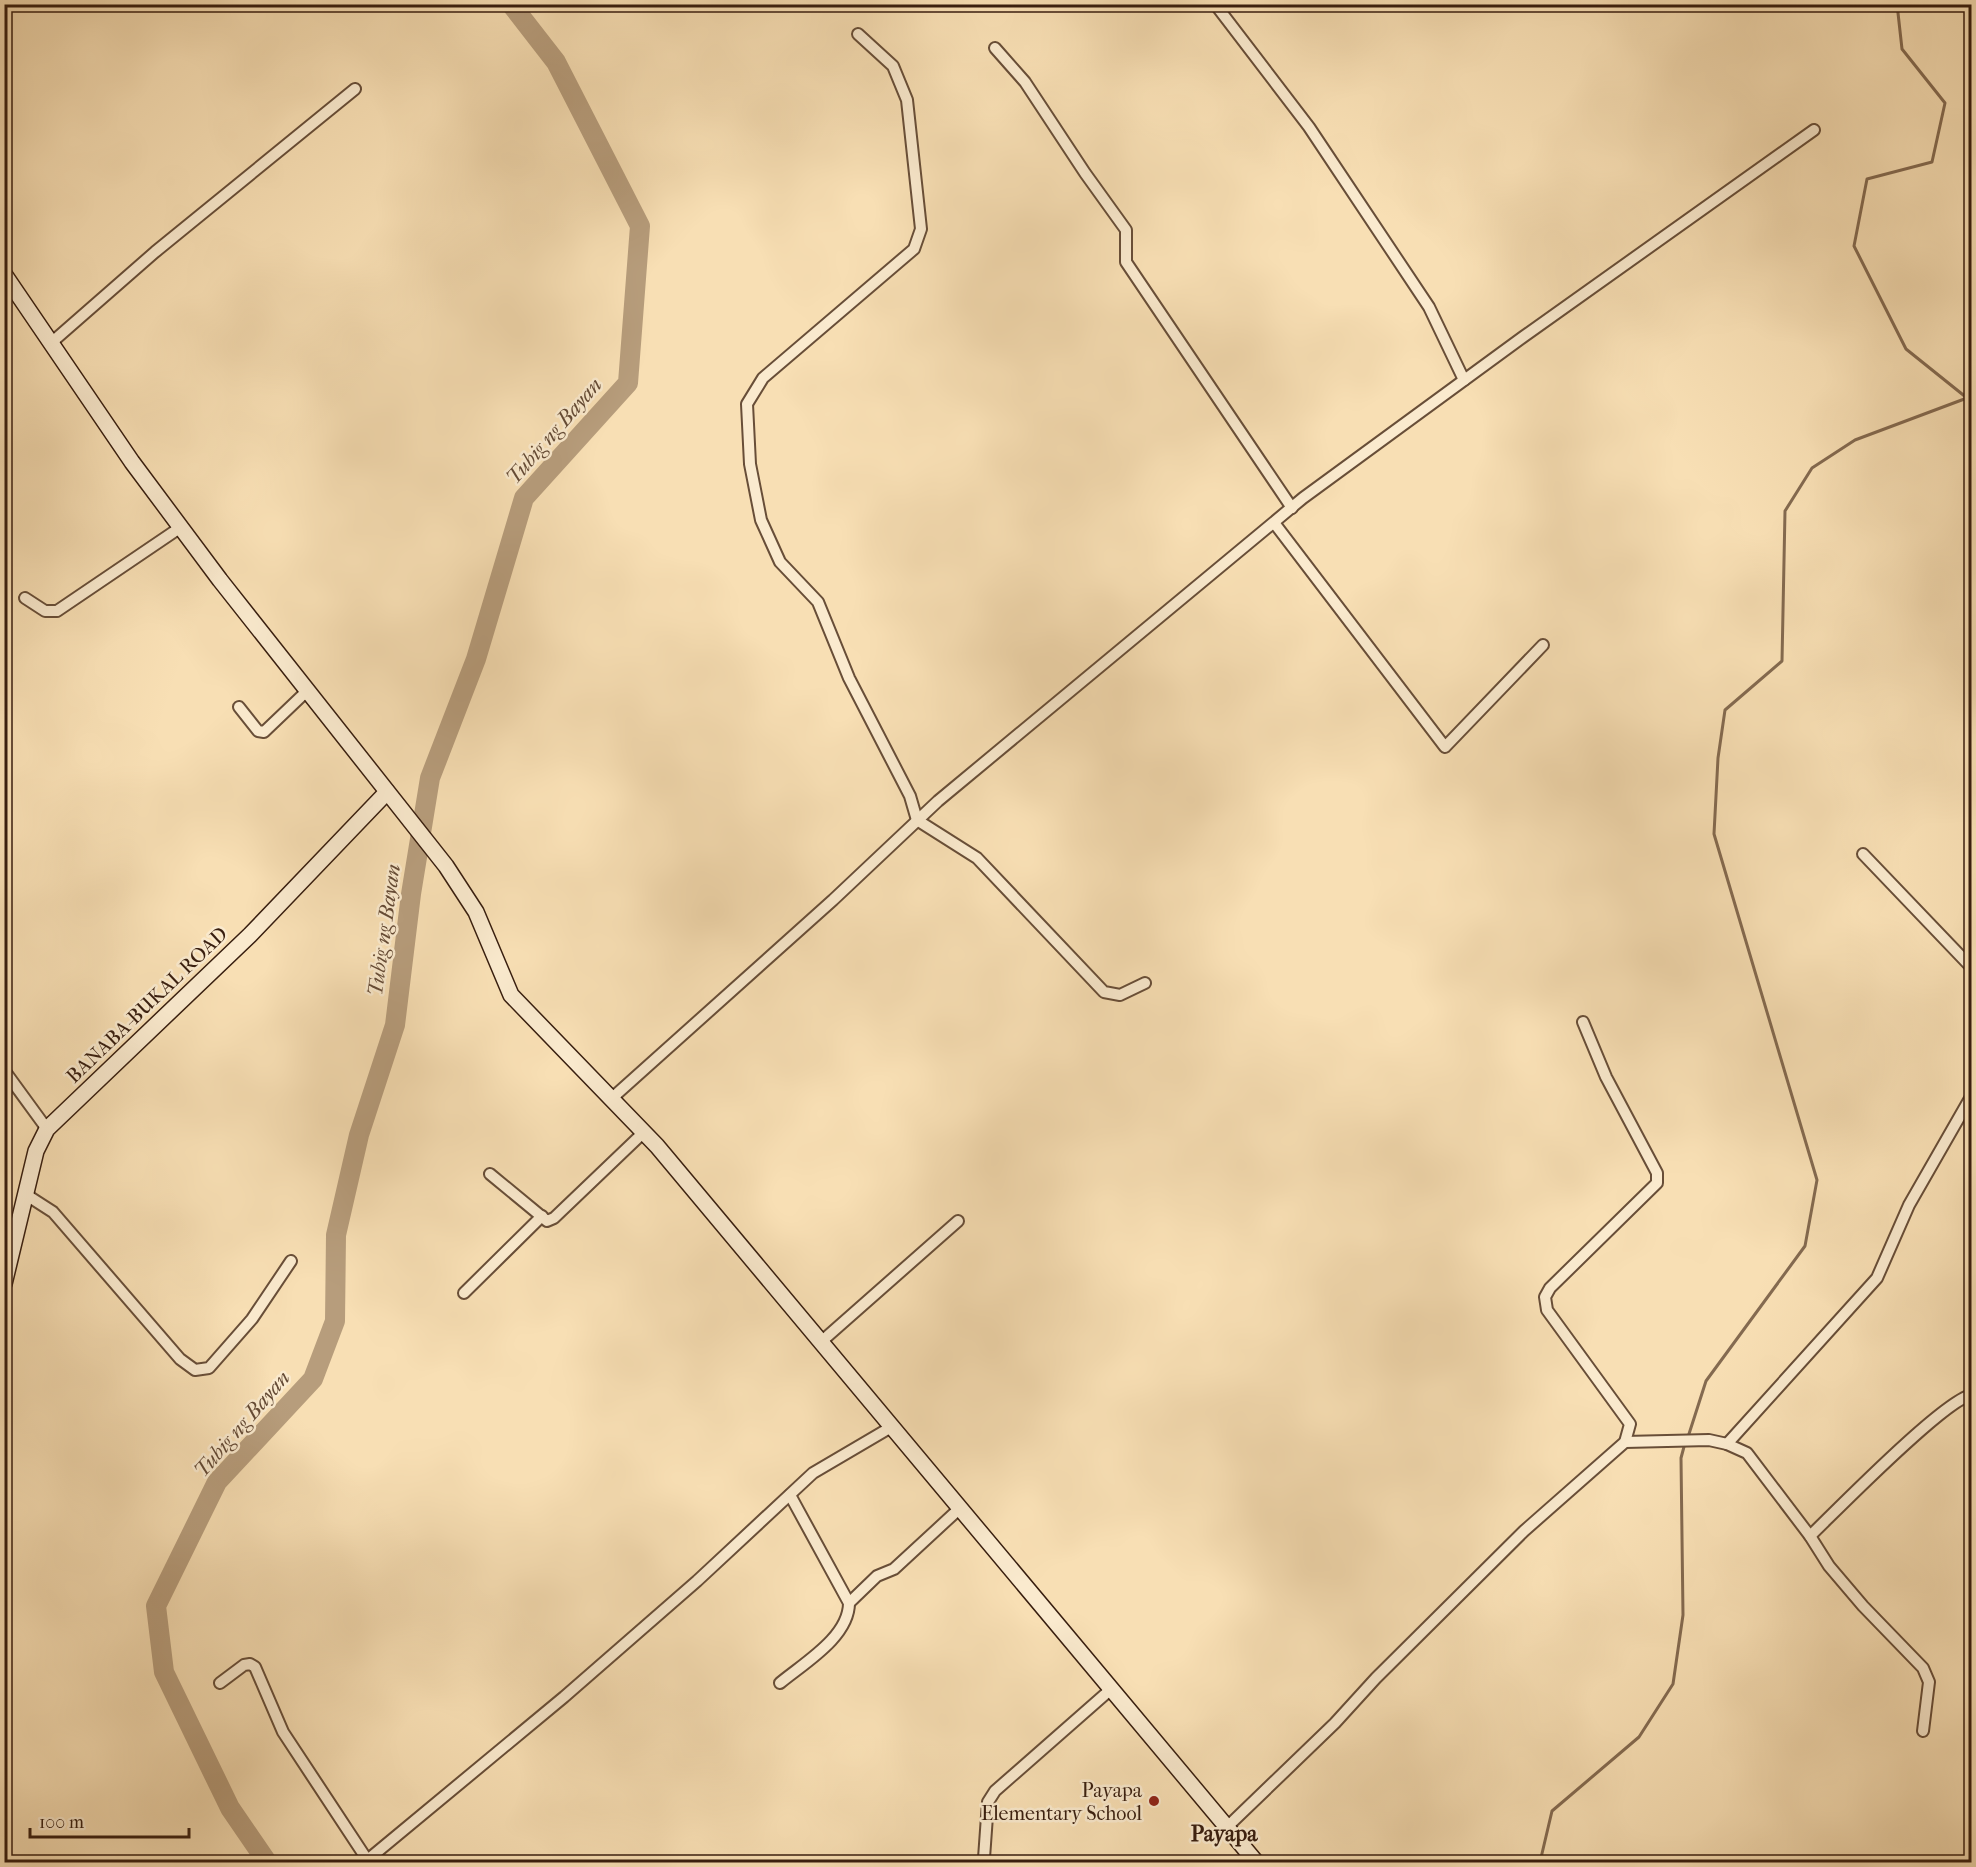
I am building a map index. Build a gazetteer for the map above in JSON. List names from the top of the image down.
{
  "streets": {
    "main road": ["BANABA-BUKAL ROAD"]
  },
  "districts": ["Payapa"],
  "water": ["Tubig ng Bayan"],
  "places": ["Payapa Elementary School"],
  "scale_bar": "100 m"
}
